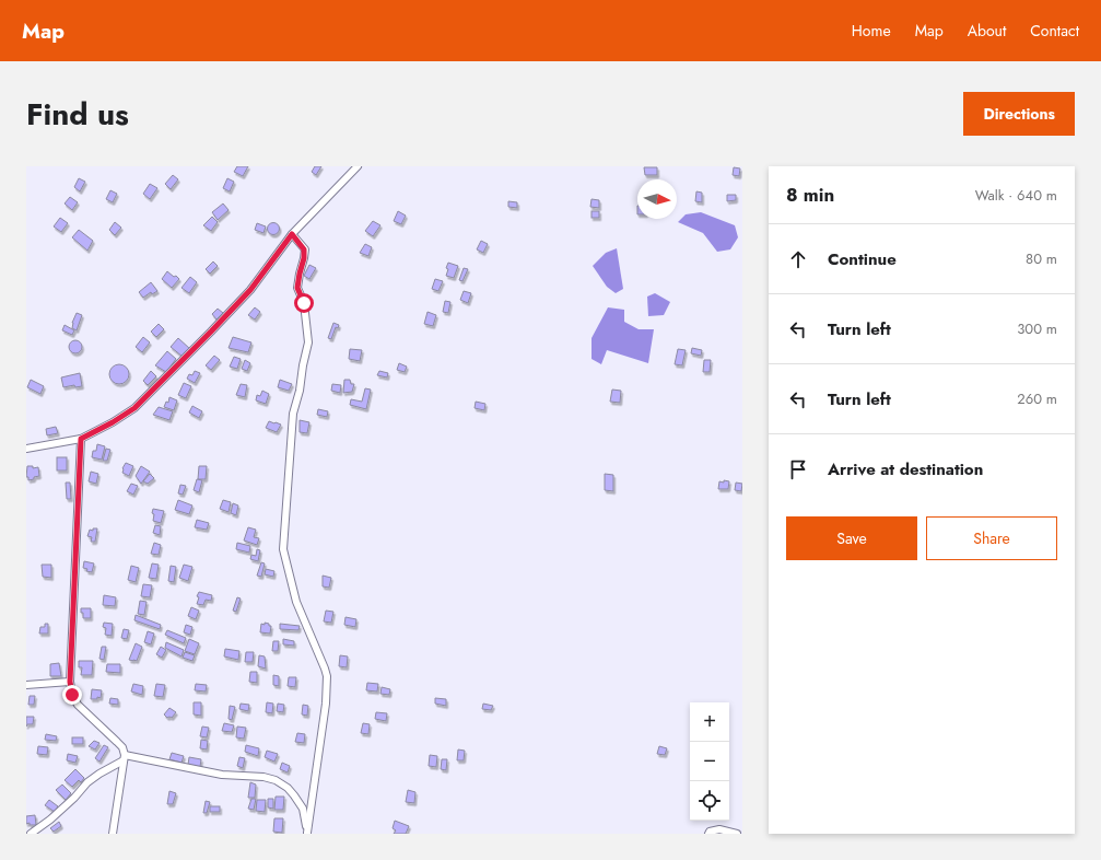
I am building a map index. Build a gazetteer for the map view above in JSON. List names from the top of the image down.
{
  "north": "right",
  "page": {
    "header": "Map",
    "nav": [
      "Home",
      "Map",
      "About",
      "Contact"
    ],
    "title": "Find us",
    "buttons": [
      "Directions",
      ["Save", "Share"]
    ],
    "heading": ["8 min", "Walk · 640 m"],
    "list": [
      ["Continue", "80 m"],
      ["Turn left", "300 m"],
      ["Turn left", "260 m"],
      "Arrive at destination"
    ],
    "map_buttons": ["+", "−"]
  }
}
